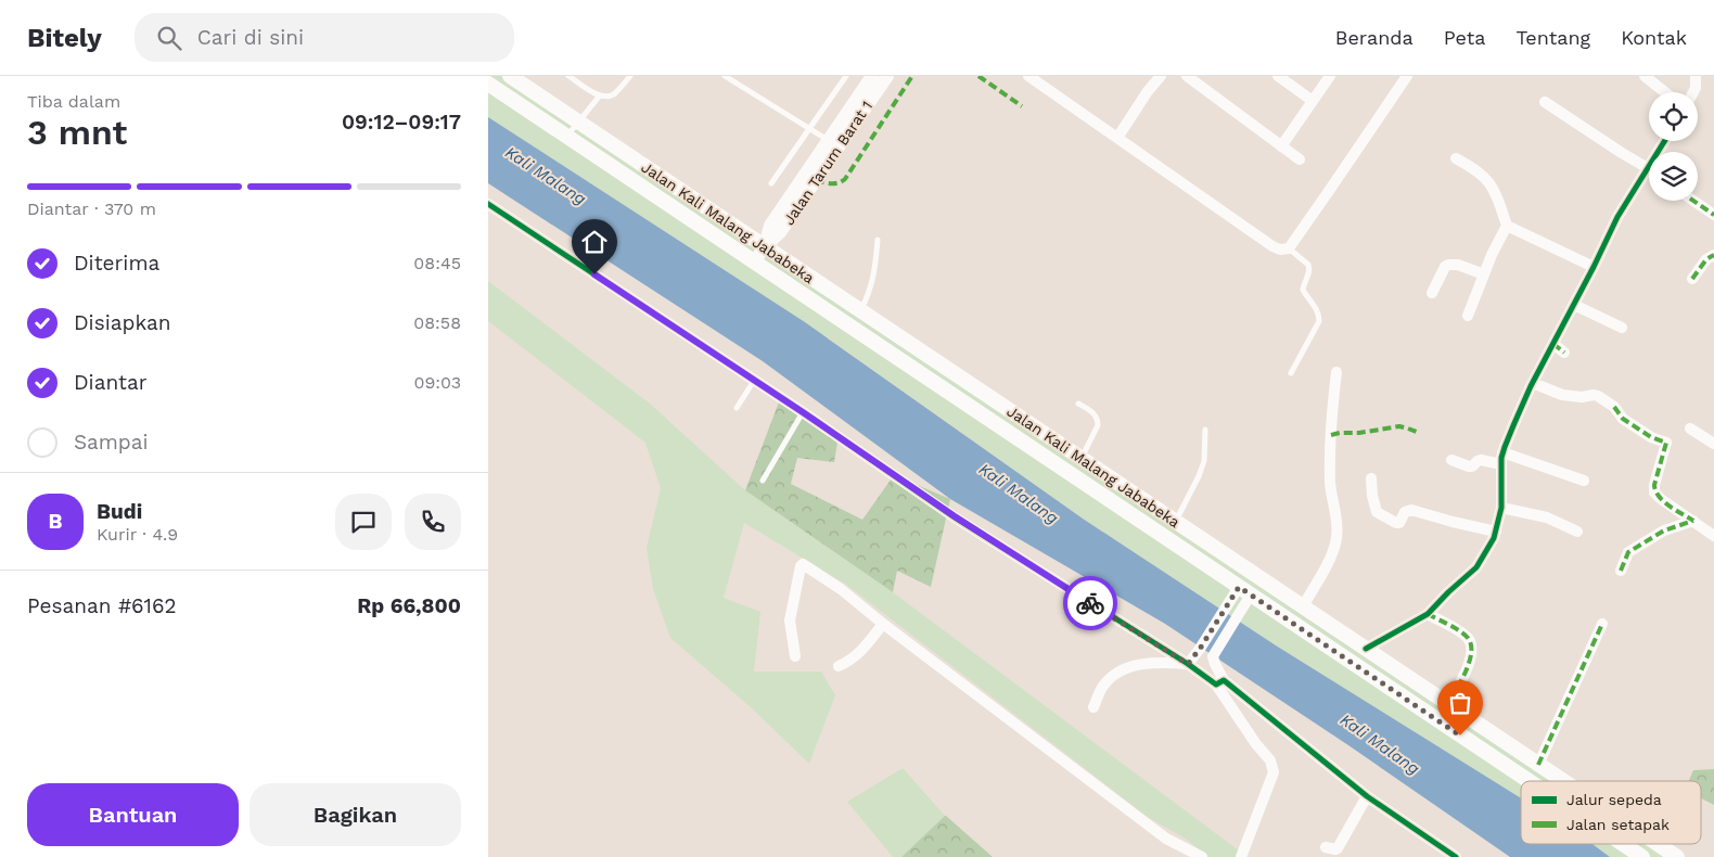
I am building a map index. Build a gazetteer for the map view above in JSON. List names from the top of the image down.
{
  "streets": {
    "main road": ["Jalan Kali Malang Jababeka"],
    "street": ["Jalan Tarum Barat 1"]
  },
  "crossings": [
    ["Jalan Tarum Barat 1", "Jalan Kali Malang Jababeka"]
  ],
  "water": ["Kali Malang"],
  "legend": ["Jalur sepeda", "Jalan setapak"],
  "page": {
    "header": "Bitely",
    "search": "Cari di sini",
    "nav": [
      "Beranda",
      "Peta",
      "Tentang",
      "Kontak"
    ],
    "heading": ["3 mnt", "Tiba dalam", "09:12–09:17"],
    "panel": [
      "Budi",
      "Kurir · 4.9",
      "Pesanan #6162",
      "Rp 66,800"
    ],
    "bar": "Diantar · 370 m",
    "list": [
      ["Diterima", "08:45"],
      ["Disiapkan", "08:58"],
      ["Diantar", "09:03"],
      "Sampai"
    ],
    "round": "B",
    "buttons": ["Bantuan", "Bagikan"]
  }
}
